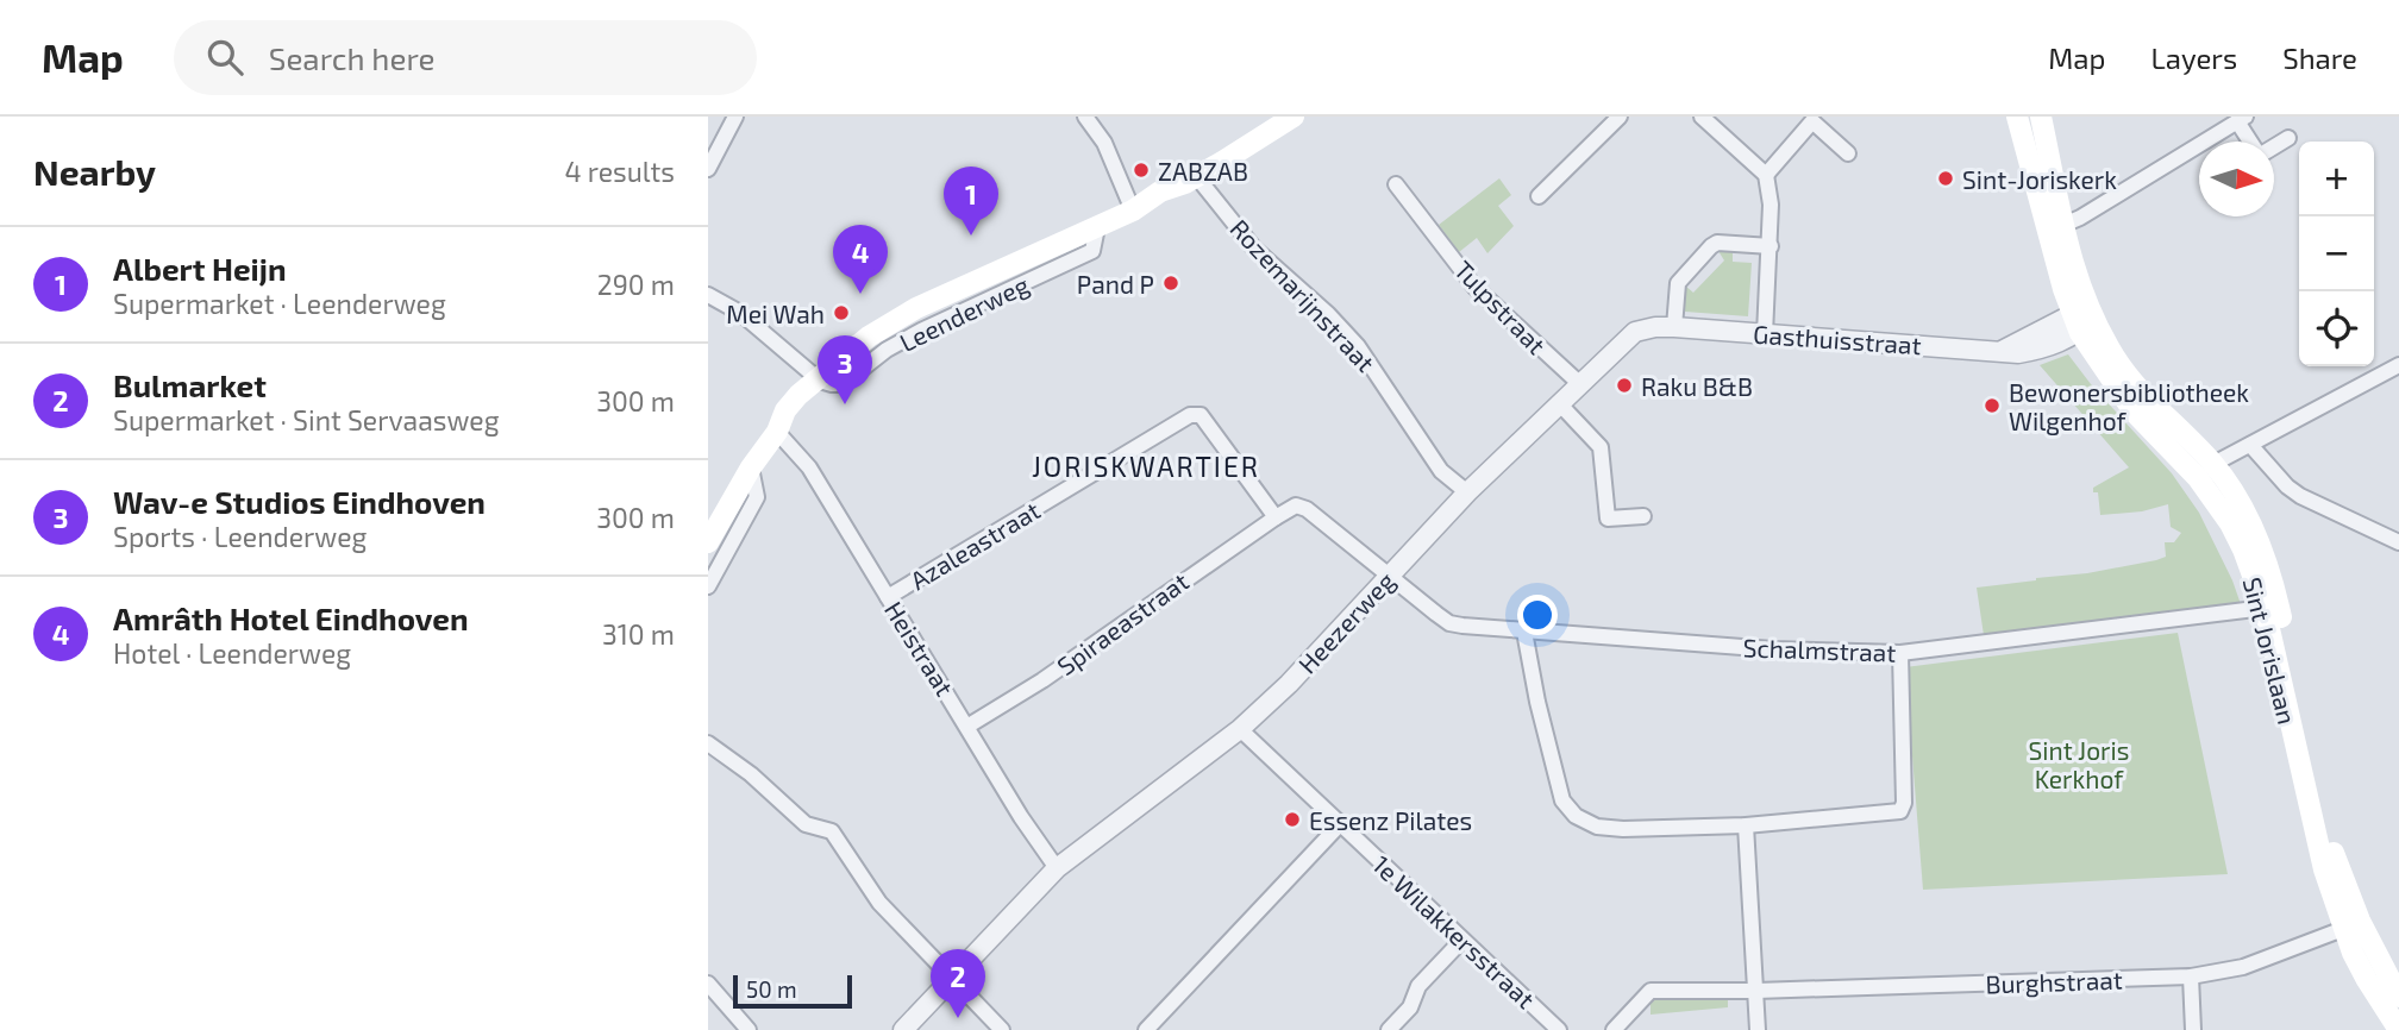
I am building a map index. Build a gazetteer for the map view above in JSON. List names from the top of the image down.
{
  "streets": {
    "main road": ["Leenderweg", "Sint Jorislaan"],
    "street": [
      "Rozemarijnstraat",
      "Tulpstraat",
      "Gasthuisstraat",
      "Azaleastraat",
      "Heezerweg",
      "Spiraeastraat",
      "Heistraat",
      "Schalmstraat",
      "1e Wilakkersstraat",
      "Burghstraat"
    ]
  },
  "crossings": [
    ["Rozemarijnstraat", "Leenderweg"],
    ["Rozemarijnstraat", "Heezerweg"],
    ["Tulpstraat", "Heezerweg"],
    ["Leenderweg", "Heistraat"],
    ["Gasthuisstraat", "Heezerweg"],
    ["Gasthuisstraat", "Sint Jorislaan"],
    ["Azaleastraat", "Spiraeastraat"],
    ["Azaleastraat", "Heistraat"],
    ["Azaleastraat", "Schalmstraat"],
    ["Heezerweg", "Heistraat"],
    ["Heezerweg", "Schalmstraat"],
    ["Heezerweg", "1e Wilakkersstraat"],
    ["Spiraeastraat", "Heistraat"],
    ["Spiraeastraat", "Schalmstraat"],
    ["Schalmstraat", "Sint Jorislaan"],
    ["Sint Jorislaan", "Burghstraat"]
  ],
  "districts": ["JORISKWARTIER"],
  "parks": ["Sint Joris Kerkhof"],
  "places": [
    "ZABZAB",
    "Sint-Joriskerk",
    "Pand P",
    "Mei Wah",
    "Raku B&B",
    "Bewonersbibliotheek Wilgenhof",
    "Essenz Pilates"
  ],
  "scale_bar": "50 m",
  "north": "right",
  "page": {
    "header": "Map",
    "search": "Search here",
    "nav": ["Map", "Layers", "Share"],
    "heading": ["Nearby", "4 results"],
    "map_buttons": ["+", "−"],
    "pins": [
      "1",
      "4",
      "3",
      "2"
    ],
    "list": [
      {
        "mark": "1",
        "name": "Albert Heijn",
        "note": "Supermarket · Leenderweg",
        "value": "290 m"
      },
      {
        "mark": "2",
        "name": "Bulmarket",
        "note": "Supermarket · Sint Servaasweg",
        "value": "300 m"
      },
      {
        "mark": "3",
        "name": "Wav-e Studios Eindhoven",
        "note": "Sports · Leenderweg",
        "value": "300 m"
      },
      {
        "mark": "4",
        "name": "Amrâth Hotel Eindhoven",
        "note": "Hotel · Leenderweg",
        "value": "310 m"
      }
    ],
    "scale": "50 m"
  }
}
